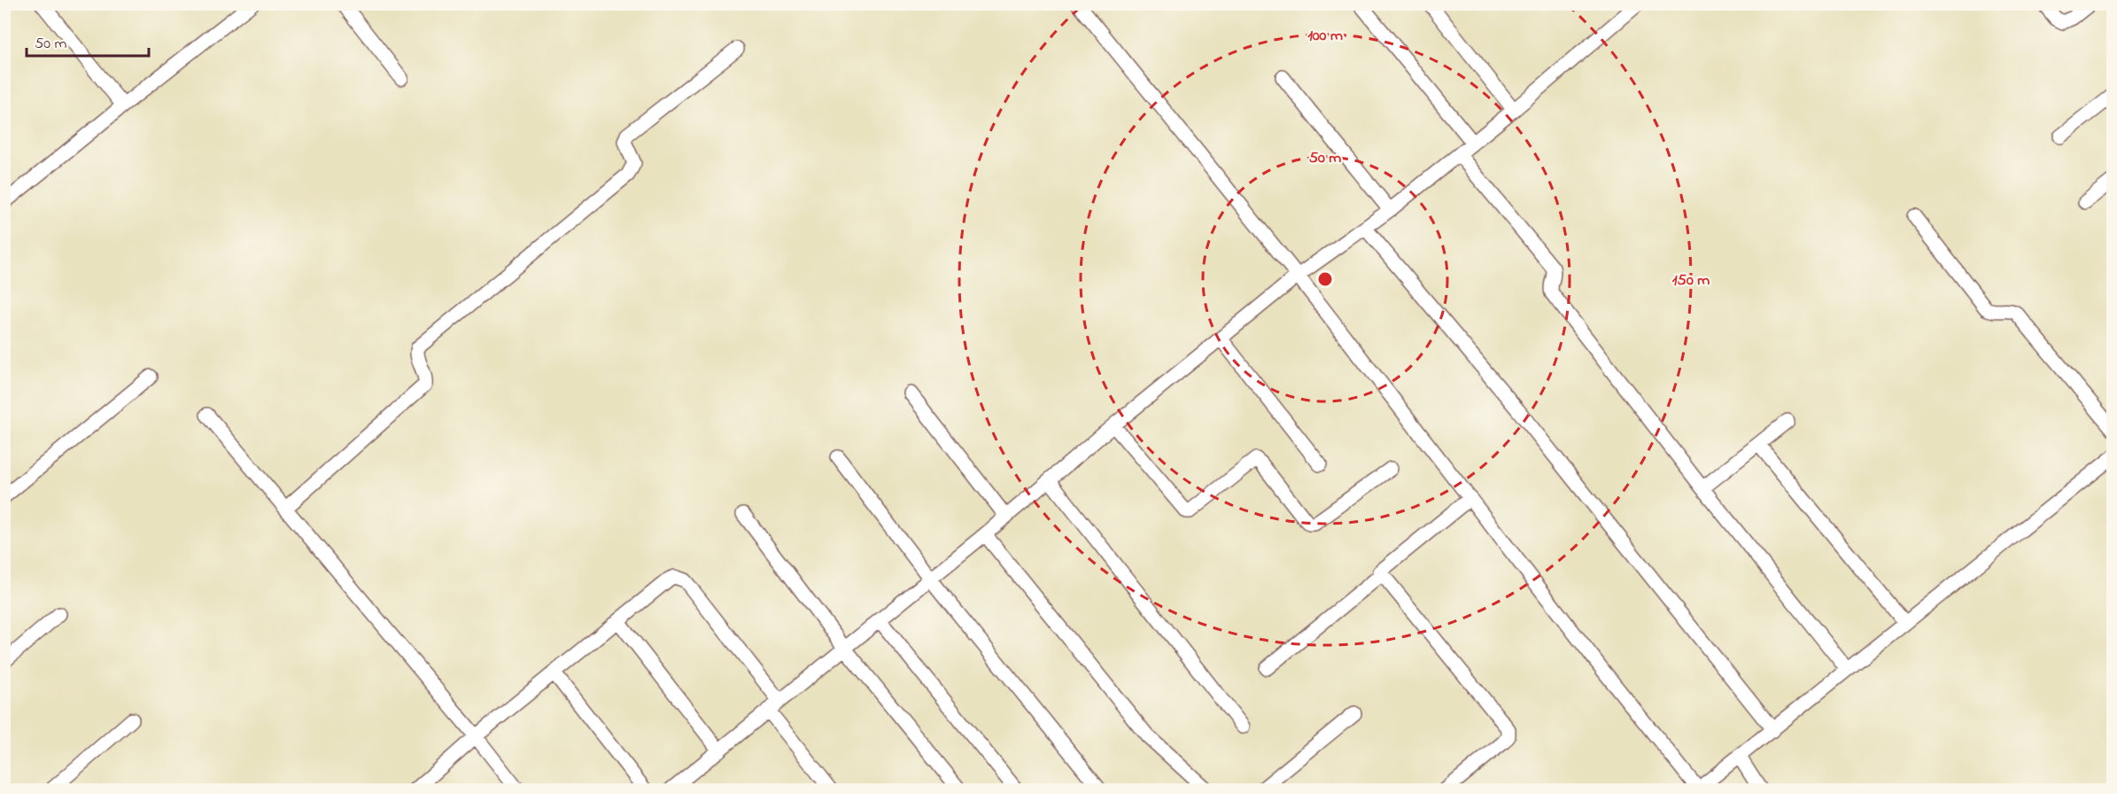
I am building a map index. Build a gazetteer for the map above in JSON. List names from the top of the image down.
{
  "scale_bar": "50 m",
  "rings": ["100 m", "50 m", "150 m"]
}
